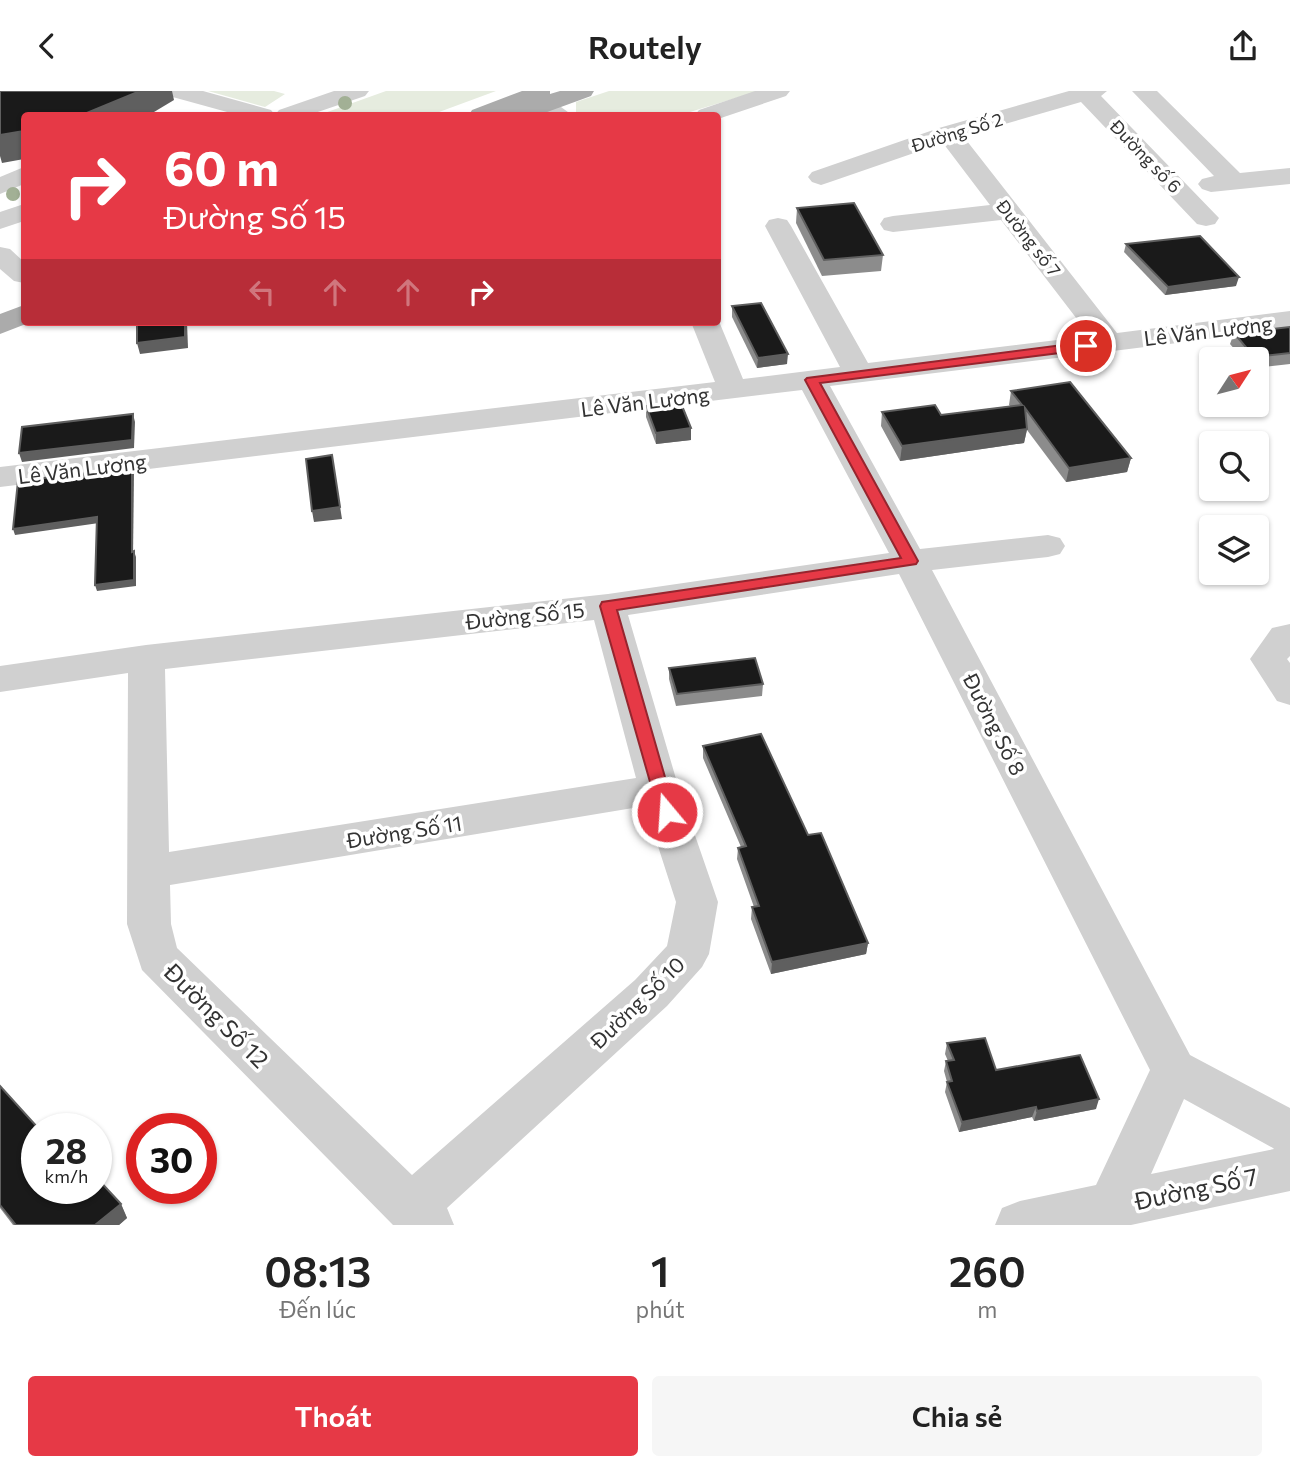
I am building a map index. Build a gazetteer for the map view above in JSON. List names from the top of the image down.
{
  "streets": {
    "street": [
      "Đường Số 2",
      "Đường số 6",
      "Đường số 7",
      "Lê Văn Lương",
      "Đường Số 15",
      "Đường Số 8",
      "Đường Số 11",
      "Đường Số 10",
      "Đường Số 12",
      "Đường Số 7"
    ]
  },
  "crossings": [
    ["Đường Số 2", "Đường số 6"],
    ["Đường Số 2", "Đường số 7"],
    ["Đường số 7", "Lê Văn Lương"],
    ["Lê Văn Lương", "Đường Số 8"],
    ["Đường Số 15", "Đường Số 8"],
    ["Đường Số 15", "Đường Số 10"],
    ["Đường Số 15", "Đường Số 12"],
    ["Đường Số 11", "Đường Số 10"],
    ["Đường Số 11", "Đường Số 12"],
    ["Đường Số 10", "Đường Số 12"]
  ],
  "north": "top right",
  "page": {
    "header": "Routely",
    "turn": ["60 m", "Đường Số 15"],
    "speed": "28 km/h",
    "limit": "30",
    "eta": [
      "08:13",
      "Đến lúc",
      "1",
      "phút",
      "260",
      "m"
    ],
    "buttons": ["Thoát", "Chia sẻ"]
  }
}
